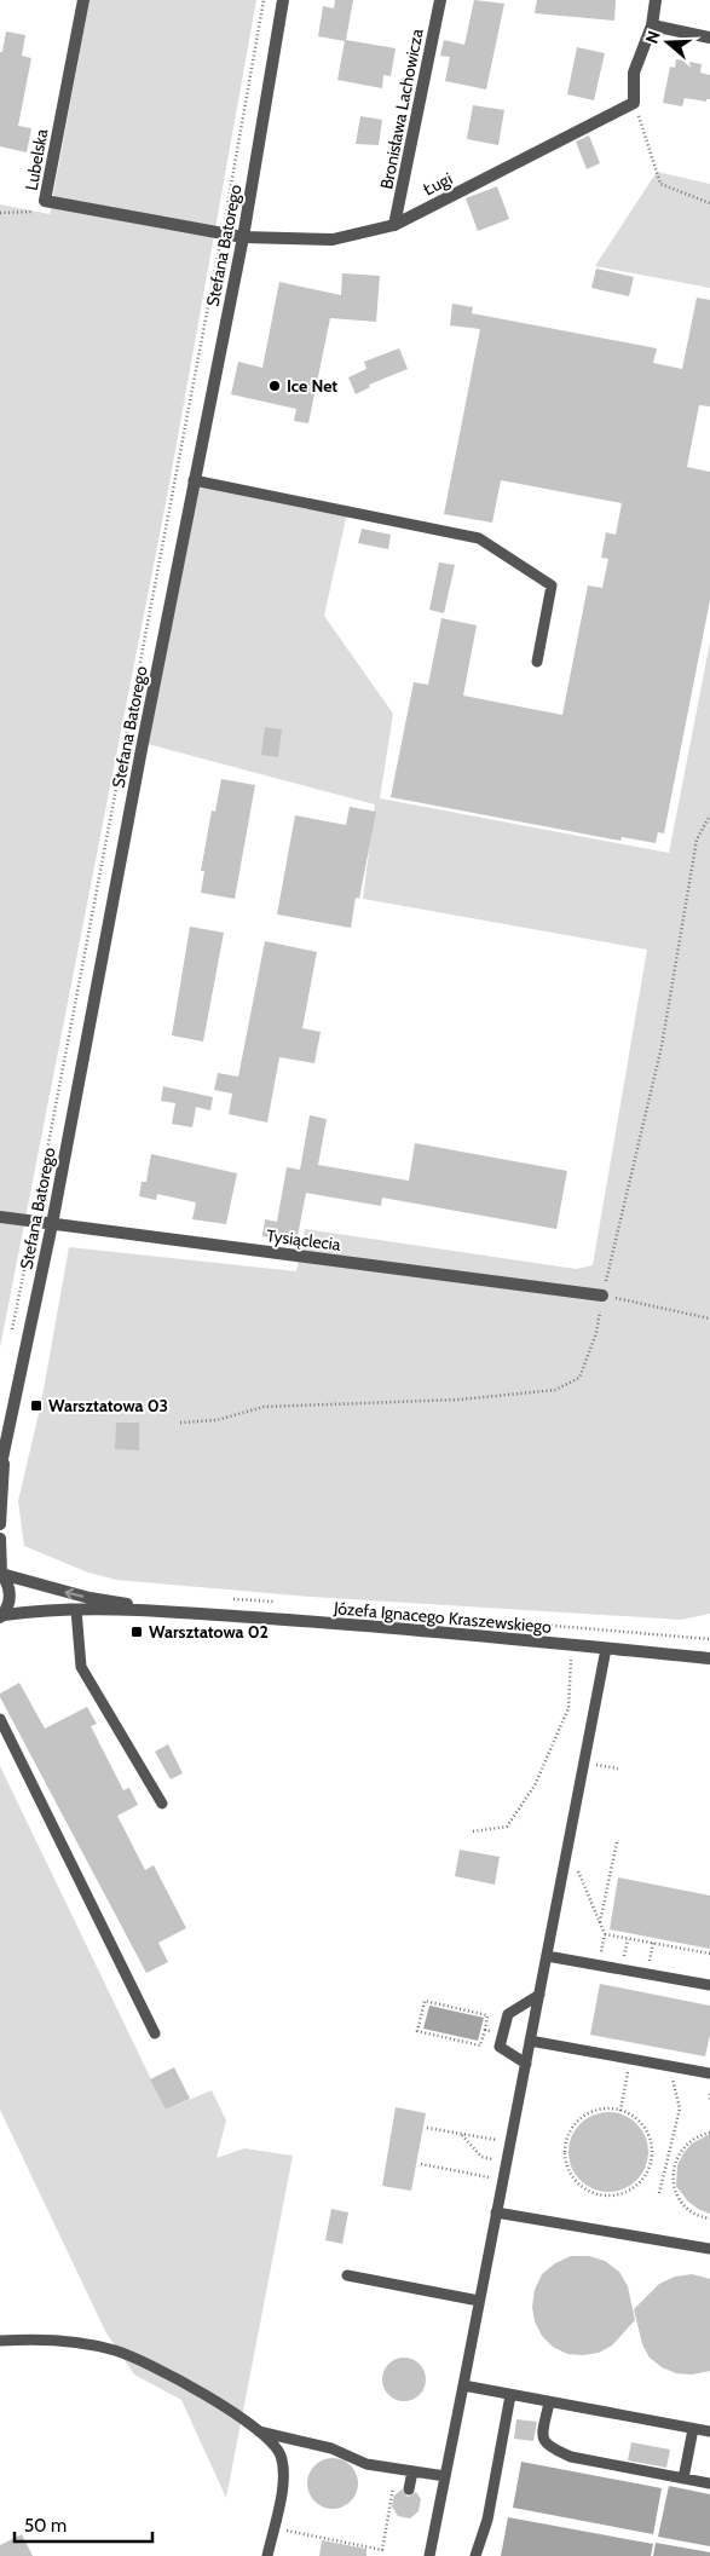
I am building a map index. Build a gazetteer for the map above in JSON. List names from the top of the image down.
{
  "streets": {
    "street": [
      "Bronisława Lachowicza",
      "Lubelska",
      "Ługi",
      "Stefana Batorego",
      "Tysiąclecia",
      "Józefa Ignacego Kraszewskiego"
    ]
  },
  "crossings": [
    ["Bronisława Lachowicza", "Ługi"],
    ["Lubelska", "Ługi"],
    ["Lubelska", "Stefana Batorego"],
    ["Ługi", "Stefana Batorego"],
    ["Stefana Batorego", "Tysiąclecia"]
  ],
  "places": {
    "other": ["Ice Net"],
    "transit": ["Warsztatowa 03", "Warsztatowa 02"]
  },
  "scale_bar": "50 m",
  "north": "left"
}
